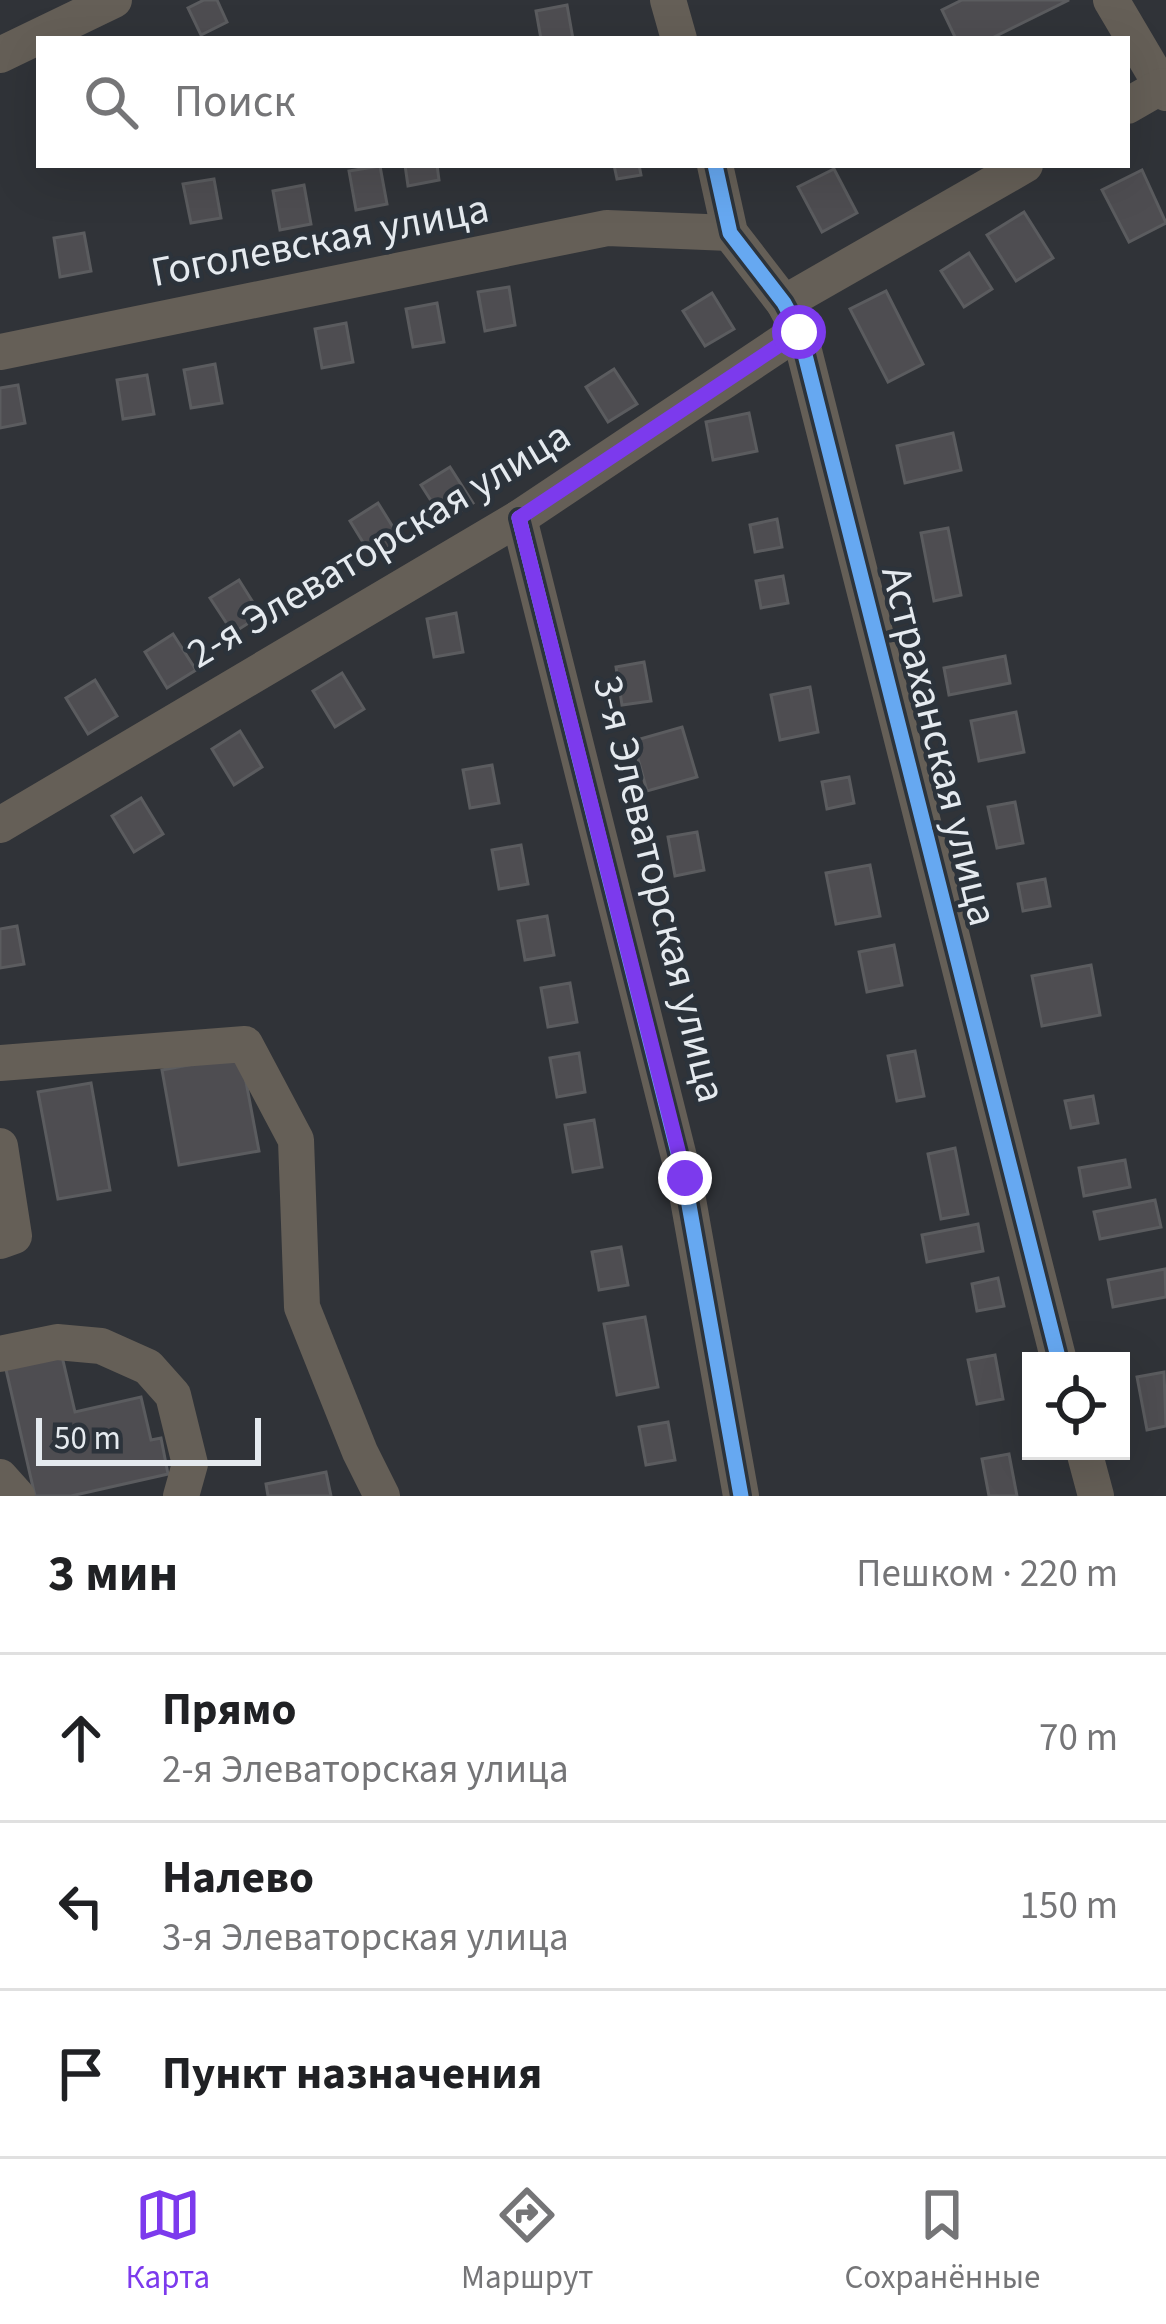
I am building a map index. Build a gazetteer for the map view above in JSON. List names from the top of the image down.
{
  "streets": {
    "street": [
      "Гоголевская улица",
      "2-я Элеваторская улица",
      "Астраханская улица",
      "3-я Элеваторская улица"
    ]
  },
  "crossings": [
    ["Гоголевская улица", "Астраханская улица"],
    ["2-я Элеваторская улица", "Астраханская улица"],
    ["2-я Элеваторская улица", "3-я Элеваторская улица"]
  ],
  "scale_bar": "50 m",
  "page": {
    "search": "Поиск",
    "scale": "50 m",
    "heading": ["3 мин", "Пешком · 220 m"],
    "list": [
      ["Прямо", "2-я Элеваторская улица", "70 m"],
      ["Налево", "3-я Элеваторская улица", "150 m"],
      "Пункт назначения"
    ],
    "nav": ["Карта", "Маршрут", "Сохранённые"]
  }
}
